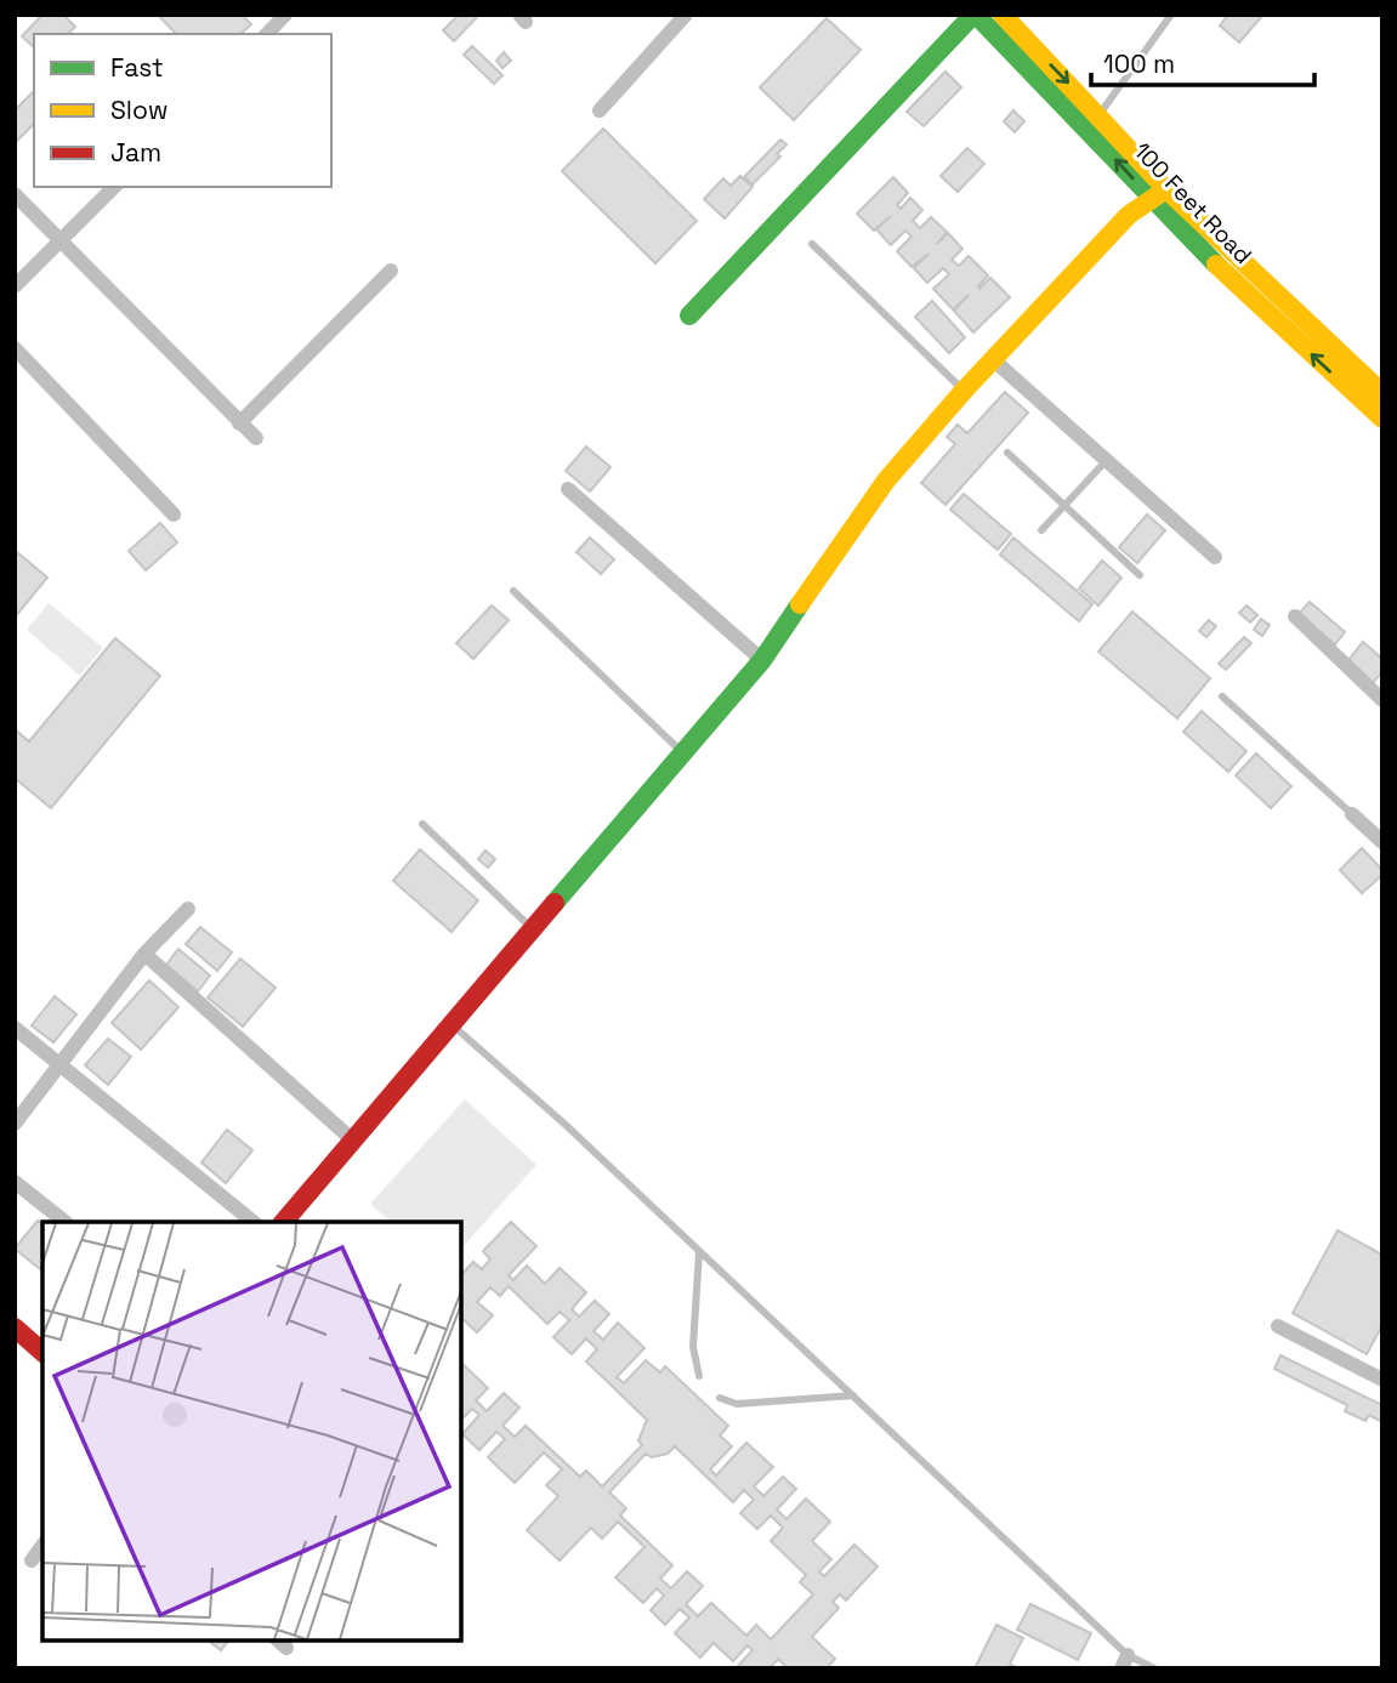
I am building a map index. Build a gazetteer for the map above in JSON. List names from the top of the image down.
{
  "streets": {
    "street": ["100 Feet Road"]
  },
  "legend": ["Fast", "Slow", "Jam"],
  "scale_bar": "100 m"
}
